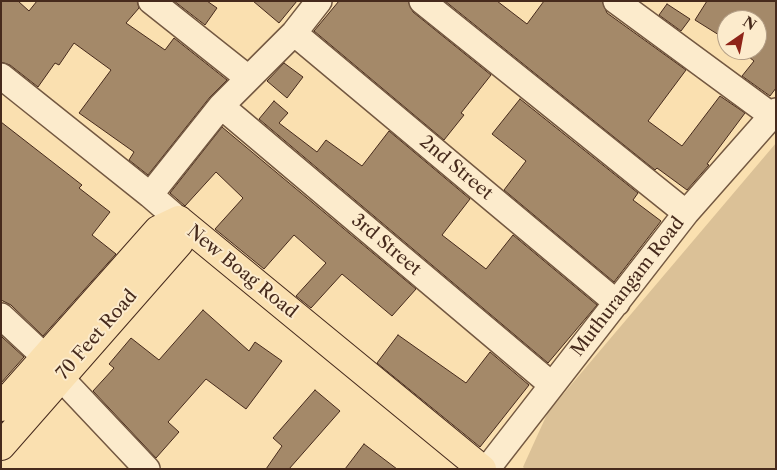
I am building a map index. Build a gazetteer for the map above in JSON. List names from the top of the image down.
{
  "streets": {
    "main road": ["New Boag Road", "70 Feet Road"],
    "street": ["2nd Street", "3rd Street", "Muthurangam Road"]
  },
  "crossings": [
    ["2nd Street", "Muthurangam Road"],
    ["3rd Street", "Muthurangam Road"],
    ["New Boag Road", "70 Feet Road"]
  ],
  "north": "top right"
}
